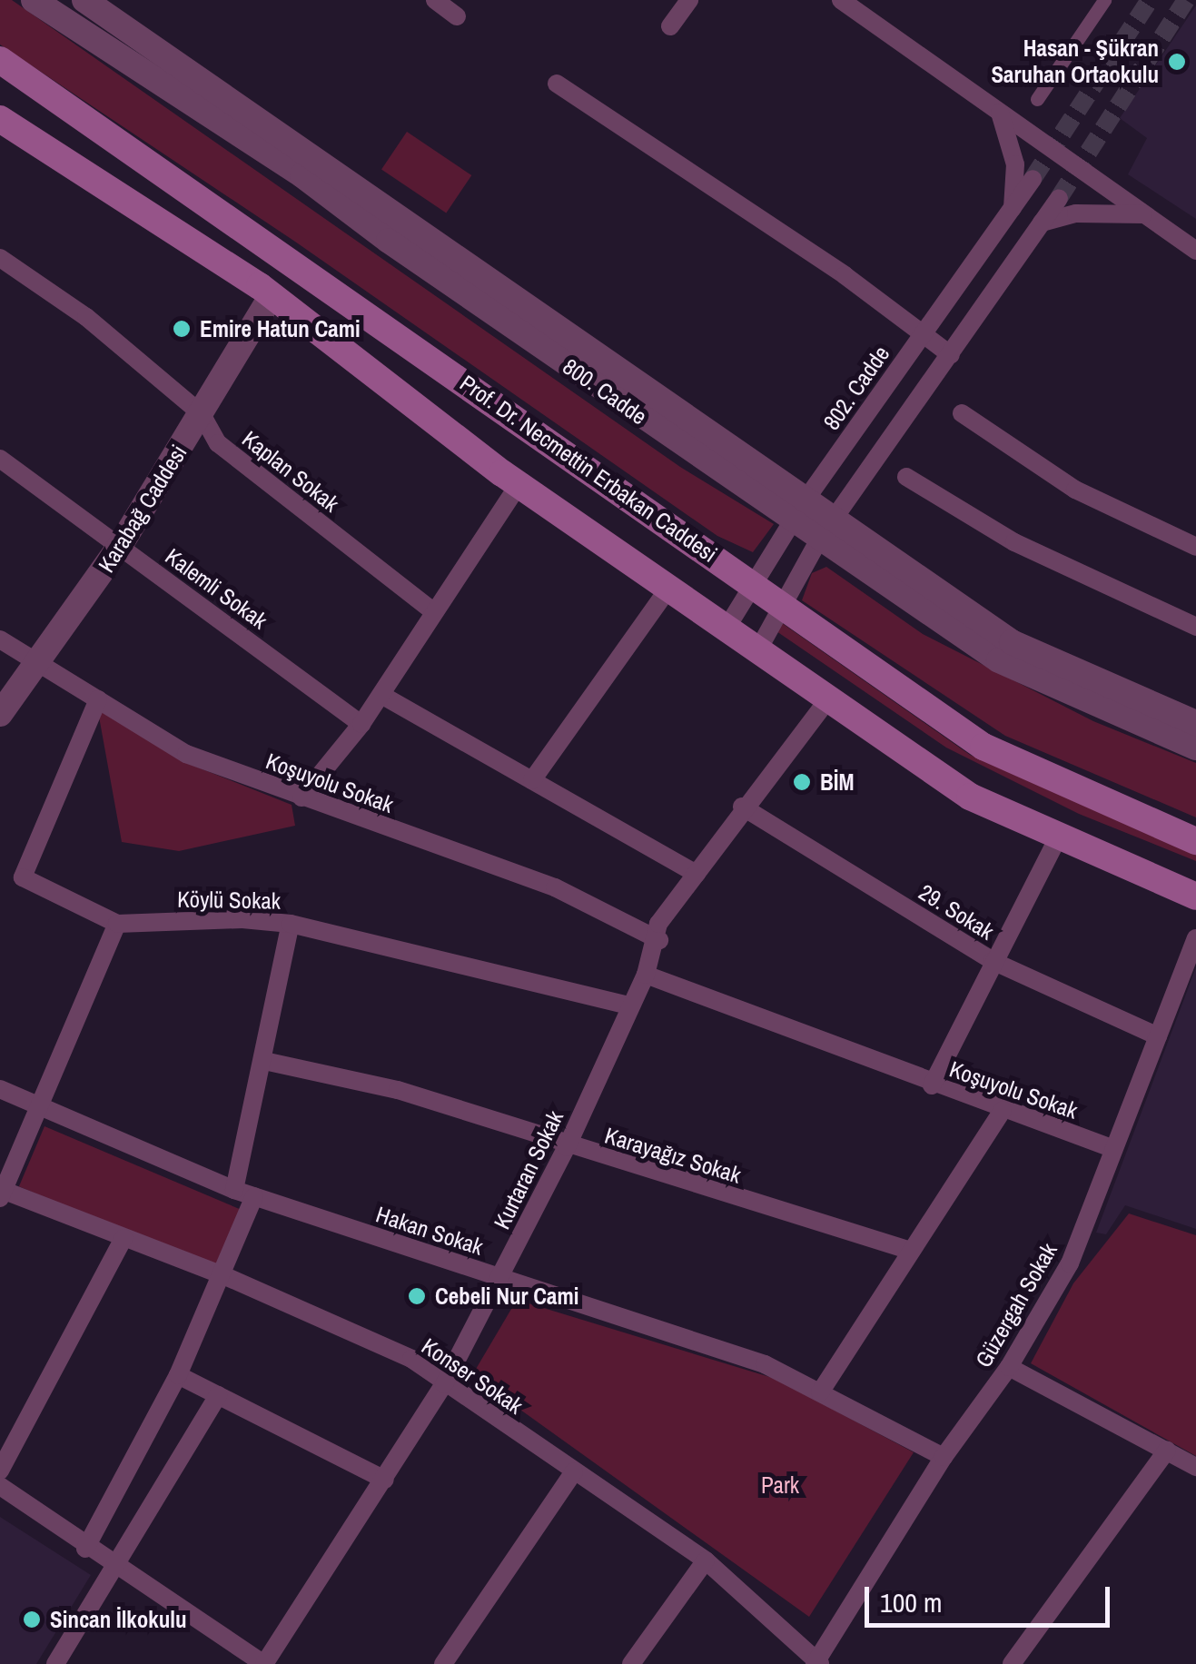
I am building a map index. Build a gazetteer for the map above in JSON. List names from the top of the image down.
{
  "streets": {
    "main road": ["Prof. Dr. Necmettin Erbakan Caddesi"],
    "street": [
      "802. Cadde",
      "800. Cadde",
      "Kaplan Sokak",
      "Karabağ Caddesi",
      "Kalemli Sokak",
      "Koşuyolu Sokak",
      "Köylü Sokak",
      "29. Sokak",
      "Karayağız Sokak",
      "Kurtaran Sokak",
      "Hakan Sokak",
      "Güzergah Sokak",
      "Konser Sokak"
    ]
  },
  "crossings": [
    ["802. Cadde", "800. Cadde"],
    ["802. Cadde", "Prof. Dr. Necmettin Erbakan Caddesi"],
    ["Kaplan Sokak", "Karabağ Caddesi"],
    ["Karabağ Caddesi", "Kalemli Sokak"],
    ["Karabağ Caddesi", "Koşuyolu Sokak"],
    ["Koşuyolu Sokak", "Kurtaran Sokak"],
    ["Koşuyolu Sokak", "Güzergah Sokak"],
    ["Köylü Sokak", "Kurtaran Sokak"],
    ["29. Sokak", "Kurtaran Sokak"],
    ["29. Sokak", "Güzergah Sokak"],
    ["Karayağız Sokak", "Kurtaran Sokak"],
    ["Kurtaran Sokak", "Hakan Sokak"],
    ["Kurtaran Sokak", "Konser Sokak"],
    ["Hakan Sokak", "Güzergah Sokak"],
    ["Güzergah Sokak", "Konser Sokak"]
  ],
  "parks": ["Park"],
  "places": [
    "Hasan - Şükran Saruhan Ortaokulu",
    "Emire Hatun Cami",
    "BİM",
    "Cebeli Nur Cami",
    "Sincan İlkokulu"
  ],
  "scale_bar": "100 m"
}
